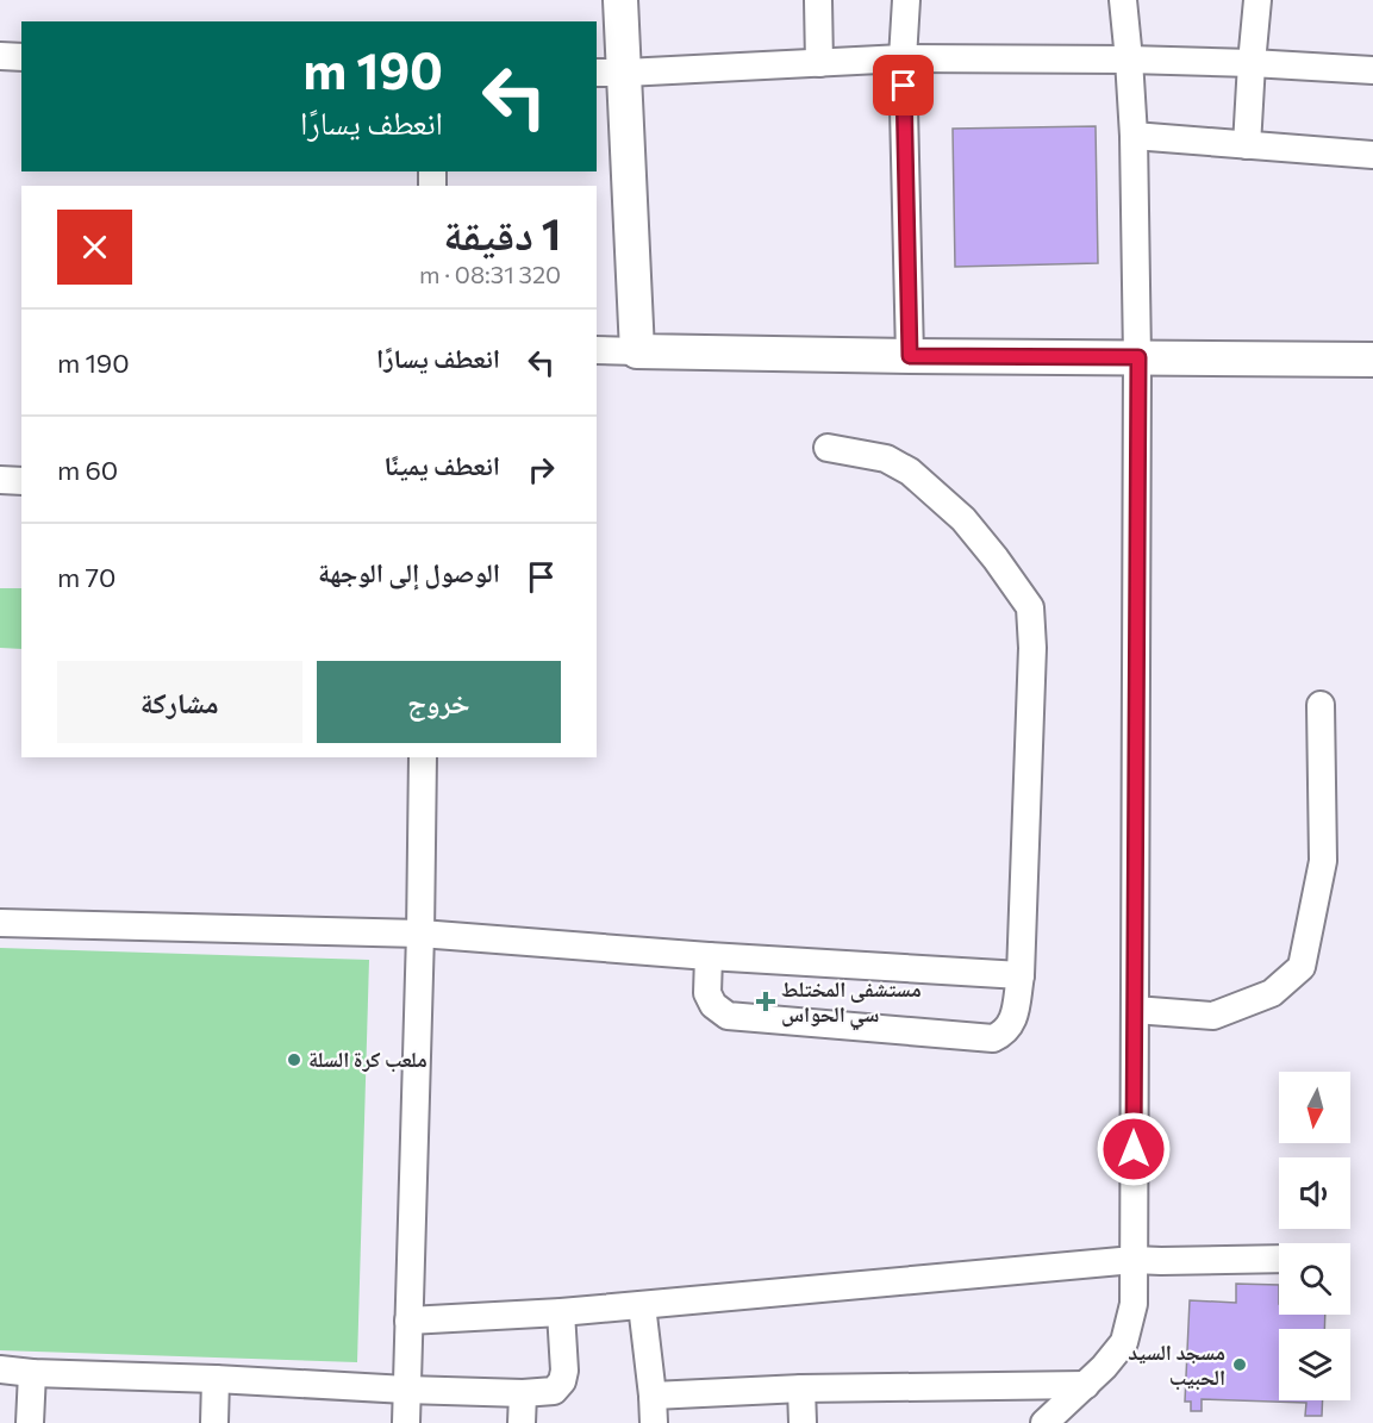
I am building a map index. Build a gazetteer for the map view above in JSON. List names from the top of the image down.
{
  "places": {
    "health": ["مستشفى المختلط سي الحواس"],
    "other": ["ملعب كرة السلة", "مسجد السيد الحبيب"]
  },
  "north": "bottom",
  "page": {
    "turn": ["190 m", "انعطف يسارًا"],
    "heading": ["1 دقيقة", "320 m · 08:31"],
    "list": [
      {
        "name": "انعطف يسارًا",
        "value": "190 m"
      },
      {
        "name": "انعطف يمينًا",
        "value": "60 m"
      },
      {
        "name": "الوصول إلى الوجهة",
        "value": "70 m"
      }
    ],
    "buttons": ["خروج", "مشاركة"]
  }
}
